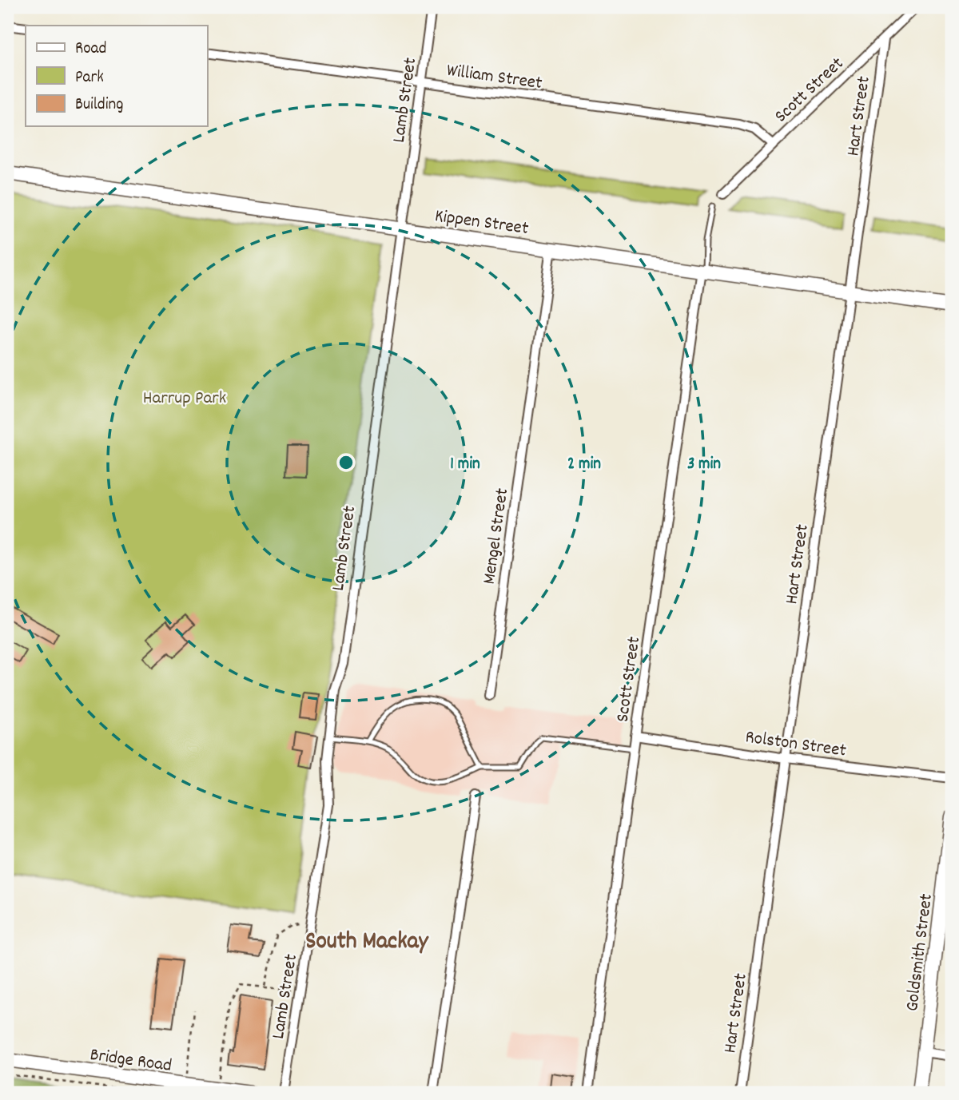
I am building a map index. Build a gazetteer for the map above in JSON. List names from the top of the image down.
{
  "streets": {
    "street": [
      "William Street",
      "Scott Street",
      "Lamb Street",
      "Hart Street",
      "Kippen Street",
      "Mengel Street",
      "Rolston Street",
      "Goldsmith Street",
      "Bridge Road"
    ]
  },
  "crossings": [
    ["William Street", "Scott Street"],
    ["William Street", "Lamb Street"],
    ["Scott Street", "Hart Street"],
    ["Scott Street", "Kippen Street"],
    ["Scott Street", "Rolston Street"],
    ["Lamb Street", "Kippen Street"],
    ["Hart Street", "Kippen Street"],
    ["Hart Street", "Rolston Street"],
    ["Kippen Street", "Mengel Street"]
  ],
  "districts": ["South Mackay"],
  "parks": ["Harrup Park"],
  "legend": ["Road", "Park", "Building"],
  "rings": ["1 min", "2 min", "3 min"]
}
